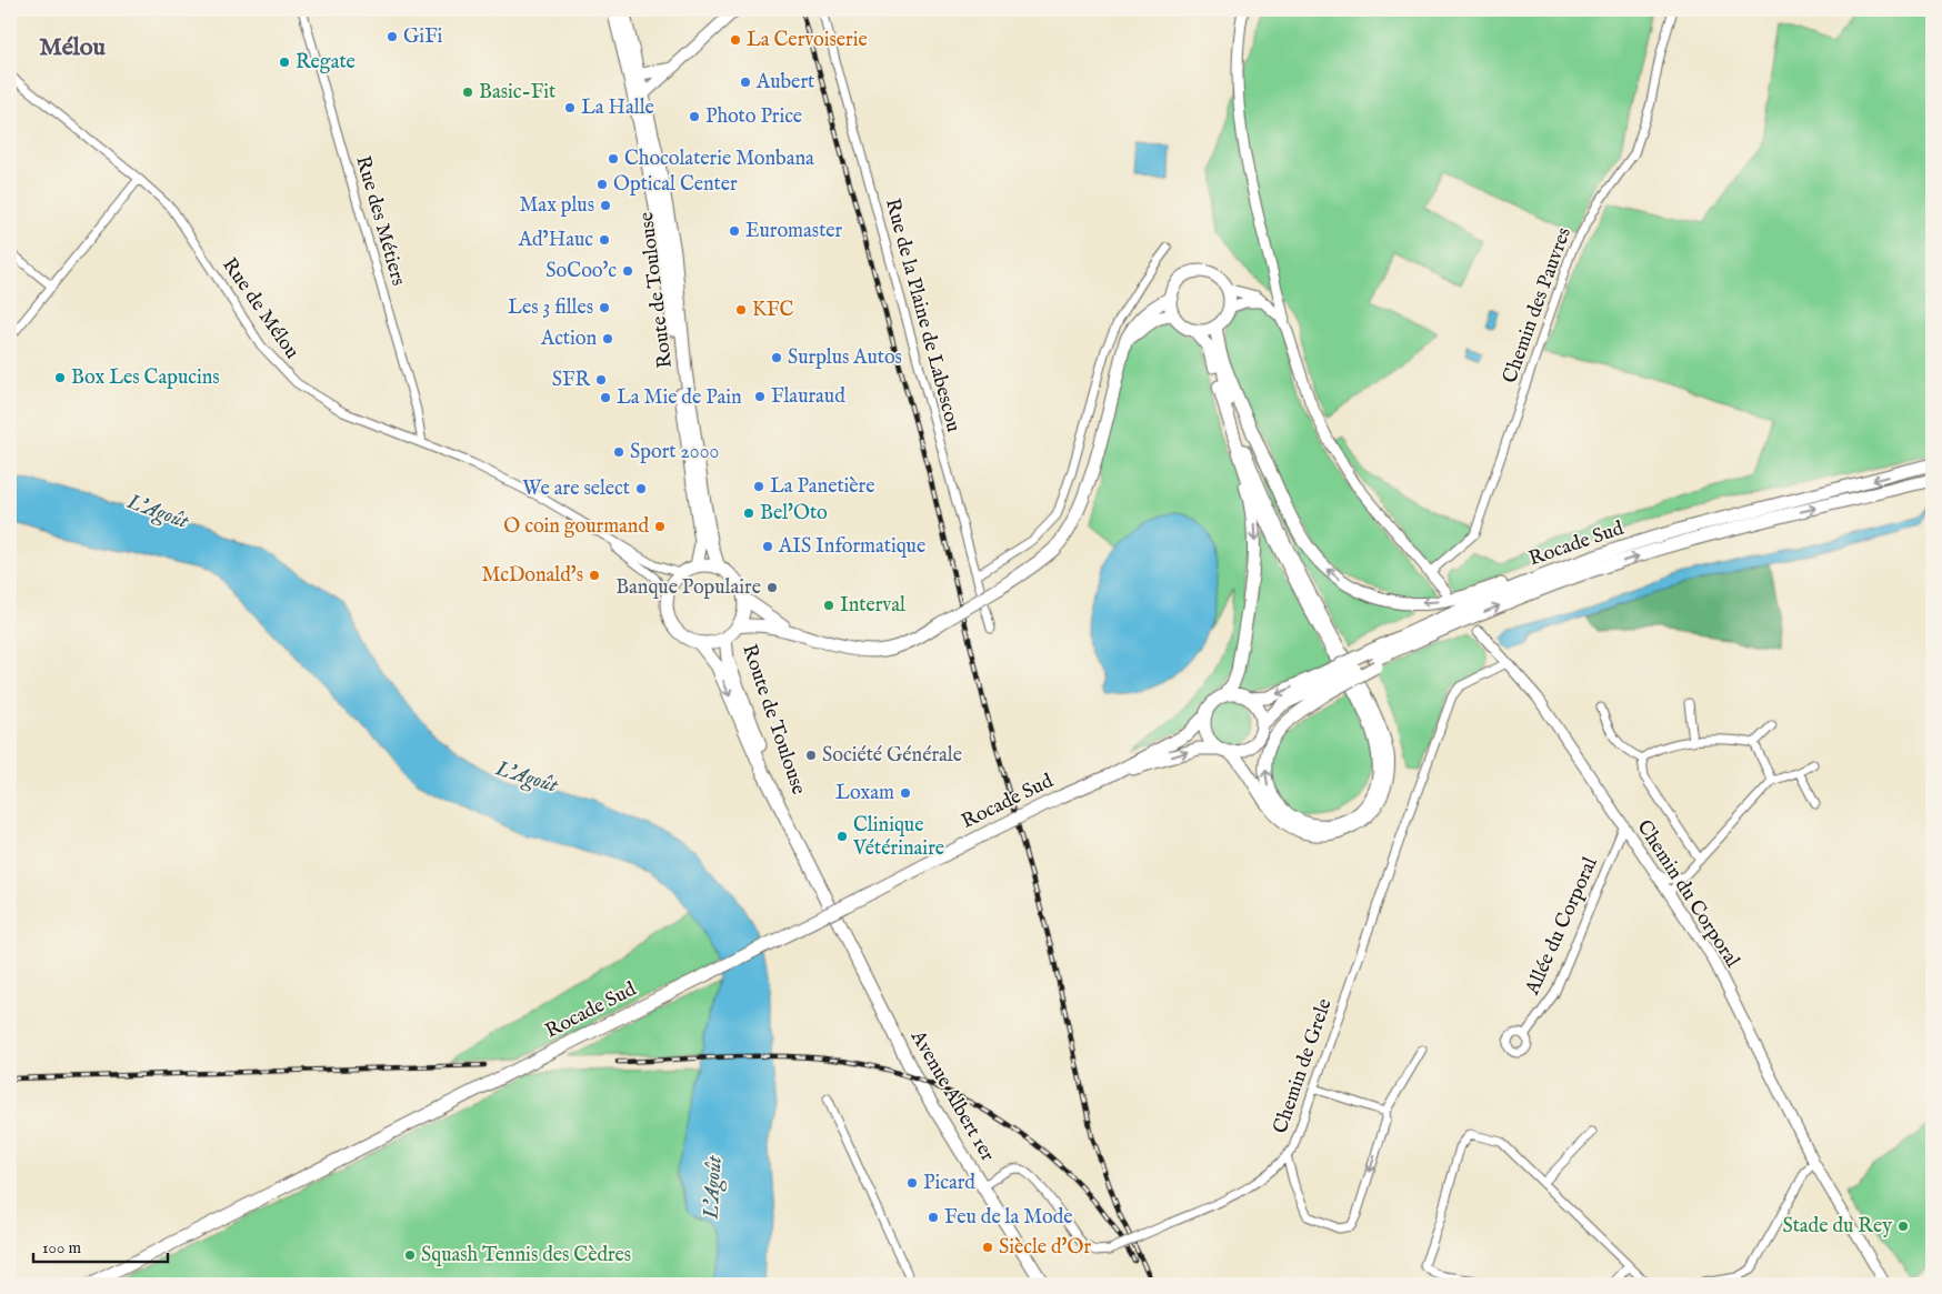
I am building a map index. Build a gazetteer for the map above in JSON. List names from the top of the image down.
{
  "streets": {
    "main road": ["Route de Toulouse", "Rocade Sud", "Avenue Albert 1er"],
    "street": [
      "Rue des Métiers",
      "Chemin des Pauvres",
      "Rue de Mélou",
      "Rue de la Plaine de Labescou",
      "Chemin du Corporal",
      "Allée du Corporal",
      "Chemin de Grele"
    ]
  },
  "crossings": [
    ["Rue des Métiers", "Rue de Mélou"],
    ["Route de Toulouse", "Rue de Mélou"],
    ["Route de Toulouse", "Avenue Albert 1er"],
    ["Chemin du Corporal", "Allée du Corporal"],
    ["Chemin du Corporal", "Chemin de Grele"],
    ["Chemin de Grele", "Avenue Albert 1er"]
  ],
  "districts": ["Mélou"],
  "water": ["L'Agoût"],
  "places": [
    "GiFi",
    "La Cervoiserie",
    "Regate",
    "Aubert",
    "Basic-Fit",
    "La Halle",
    "Photo Price",
    "Chocolaterie Monbana",
    "Optical Center",
    "Max plus",
    "Euromaster",
    "Ad’Hauc",
    "SoCoo'c",
    "Les 3 filles",
    "KFC",
    "Action",
    "Surplus Autos",
    "Box Les Capucins",
    "SFR",
    "Flauraud",
    "La Mie de Pain",
    "Sport 2000",
    "La Panetière",
    "We are select",
    "Bel'Oto",
    "O coin gourmand",
    "AIS Informatique",
    "McDonald's",
    "Banque Populaire",
    "Interval",
    "Société Générale",
    "Loxam",
    "Clinique Vétérinaire",
    "Picard",
    "Feu de la Mode",
    "Stade du Rey",
    "Siècle d'Or",
    "Squash Tennis des Cèdres"
  ],
  "scale_bar": "100 m"
}
